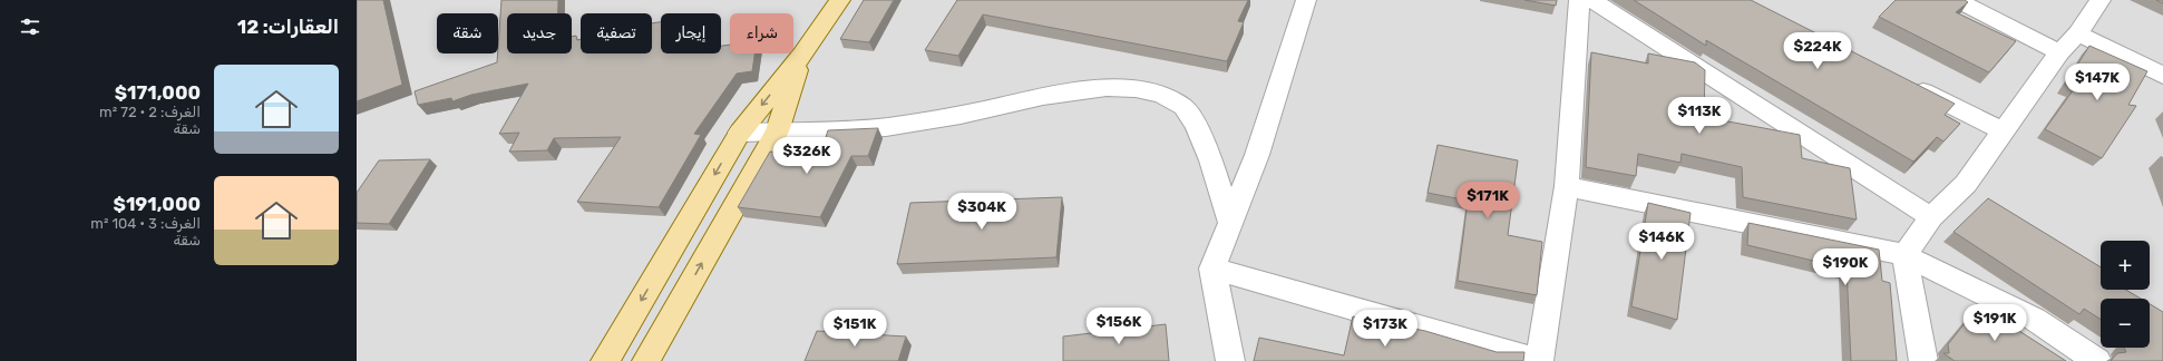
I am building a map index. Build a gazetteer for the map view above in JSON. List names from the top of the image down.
{
  "page": {
    "heading": "العقارات: 12",
    "chip": [
      "شراء",
      "إيجار",
      "تصفية",
      "جديد",
      "شقة"
    ],
    "price": [
      "$224K",
      "$147K",
      "$113K",
      "$326K",
      "$171K",
      "$304K",
      "$146K",
      "$190K",
      "$191K",
      "$156K",
      "$151K",
      "$173K"
    ],
    "list": [
      {
        "name": "$171,000",
        "note": "الغرف: 2 · 72 m² · شقة"
      },
      {
        "name": "$191,000",
        "note": "الغرف: 3 · 104 m² · شقة"
      }
    ],
    "map_buttons": ["+", "−"]
  }
}
